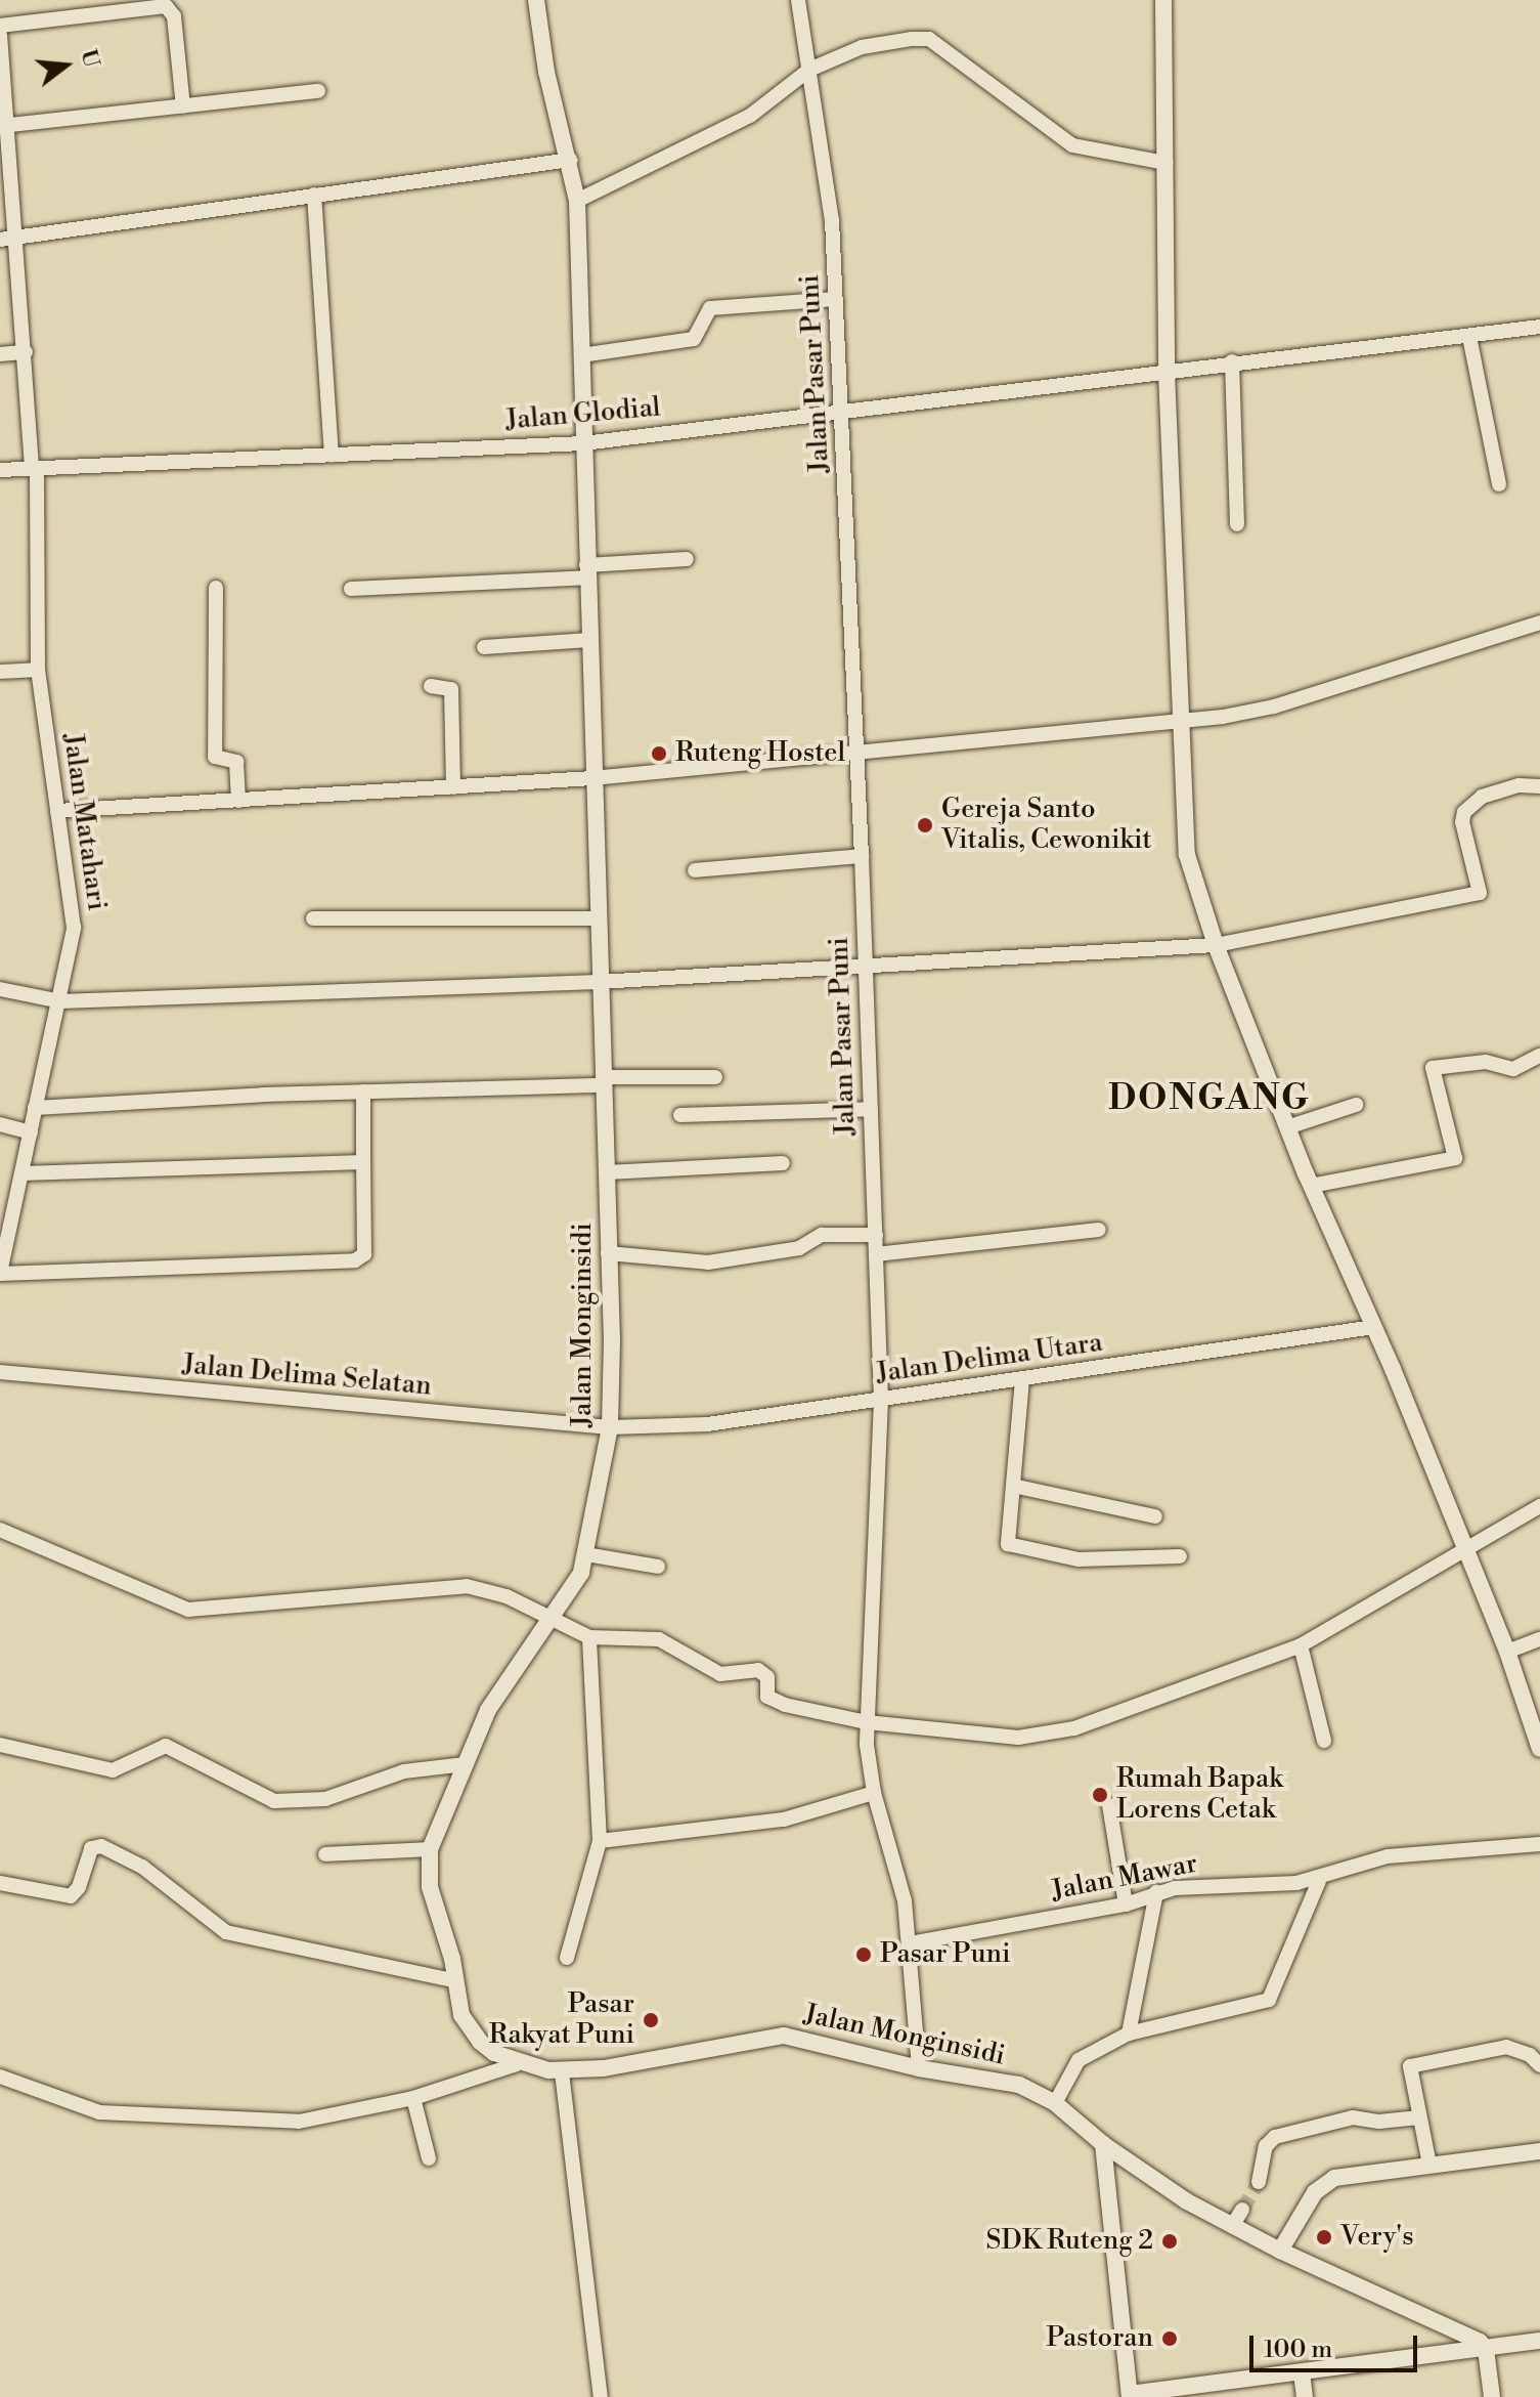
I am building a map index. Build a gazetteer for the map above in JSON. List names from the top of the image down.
{
  "streets": {
    "street": [
      "Jalan Pasar Puni",
      "Jalan Glodial",
      "Jalan Matahari",
      "Jalan Monginsidi",
      "Jalan Delima Utara",
      "Jalan Delima Selatan",
      "Jalan Mawar"
    ]
  },
  "crossings": [
    ["Jalan Pasar Puni", "Jalan Glodial"],
    ["Jalan Pasar Puni", "Jalan Monginsidi"],
    ["Jalan Pasar Puni", "Jalan Delima Utara"],
    ["Jalan Pasar Puni", "Jalan Mawar"],
    ["Jalan Glodial", "Jalan Matahari"],
    ["Jalan Glodial", "Jalan Monginsidi"],
    ["Jalan Monginsidi", "Jalan Delima Utara"],
    ["Jalan Monginsidi", "Jalan Delima Selatan"],
    ["Jalan Delima Utara", "Jalan Delima Selatan"]
  ],
  "districts": ["DONGANG"],
  "places": [
    "Ruteng Hostel",
    "Gereja Santo Vitalis, Cewonikit",
    "Rumah Bapak Lorens Cetak",
    "Pasar Puni",
    "Pasar Rakyat Puni",
    "Very's",
    "SDK Ruteng 2",
    "Pastoran"
  ],
  "scale_bar": "100 m",
  "north": "right"
}
